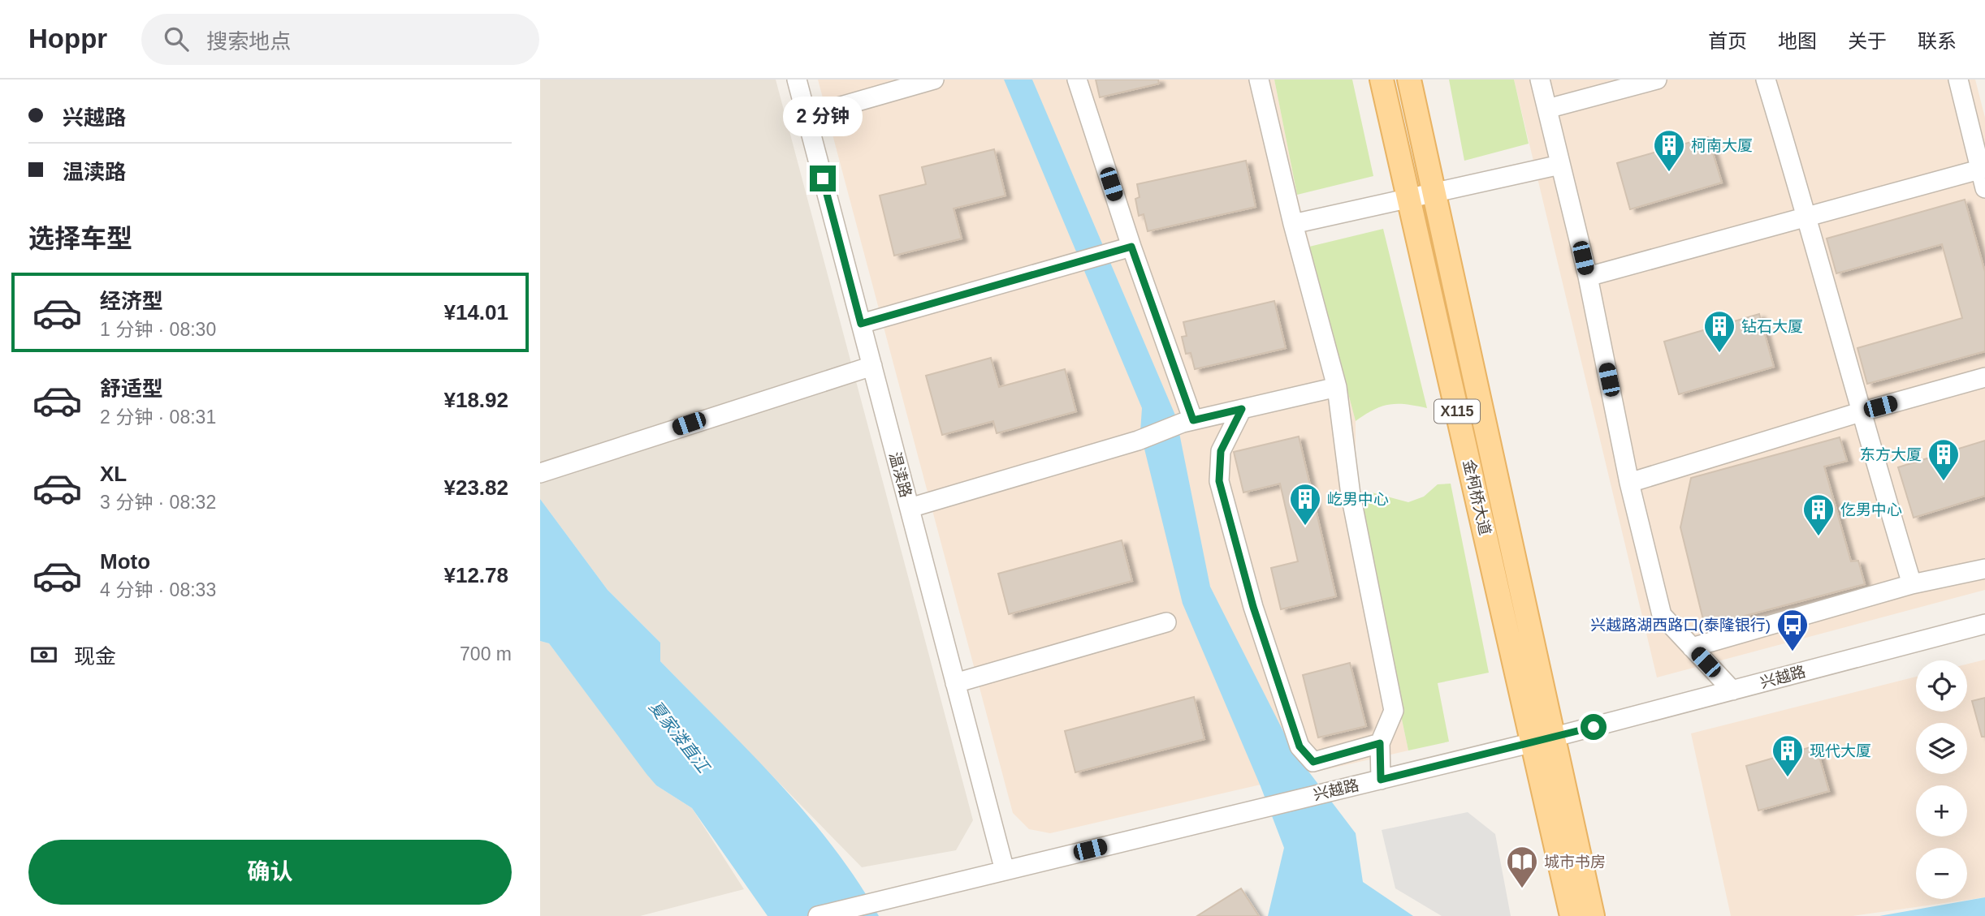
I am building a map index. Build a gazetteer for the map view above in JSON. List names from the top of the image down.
{
  "streets": {
    "main road": ["X115", "金柯桥大道"],
    "street": ["温渎路", "兴越路"]
  },
  "crossings": [
    ["温渎路", "兴越路"],
    ["金柯桥大道", "兴越路"]
  ],
  "water": ["夏家溇直江"],
  "places": {
    "building": [
      "柯南大厦",
      "钻石大厦",
      "东方大厦",
      "屹男中心",
      "仡男中心",
      "现代大厦"
    ],
    "bus stop": ["兴越路湖西路口(泰隆银行)"],
    "library": ["城市书房"]
  },
  "page": {
    "header": "Hoppr",
    "search": "搜索地点",
    "nav": [
      "首页",
      "地图",
      "关于",
      "联系"
    ],
    "banner": ["兴越路", "温渎路"],
    "bubble": "2 分钟",
    "heading": "选择车型",
    "list": [
      {
        "name": "经济型",
        "note": "1 分钟 · 08:30",
        "value": "¥14.01"
      },
      {
        "name": "舒适型",
        "note": "2 分钟 · 08:31",
        "value": "¥18.92"
      },
      {
        "name": "XL",
        "note": "3 分钟 · 08:32",
        "value": "¥23.82"
      },
      {
        "name": "Moto",
        "note": "4 分钟 · 08:33",
        "value": "¥12.78"
      }
    ],
    "pay": ["现金", "700 m"],
    "map_buttons": ["+", "−"],
    "buttons": "确认"
  }
}
